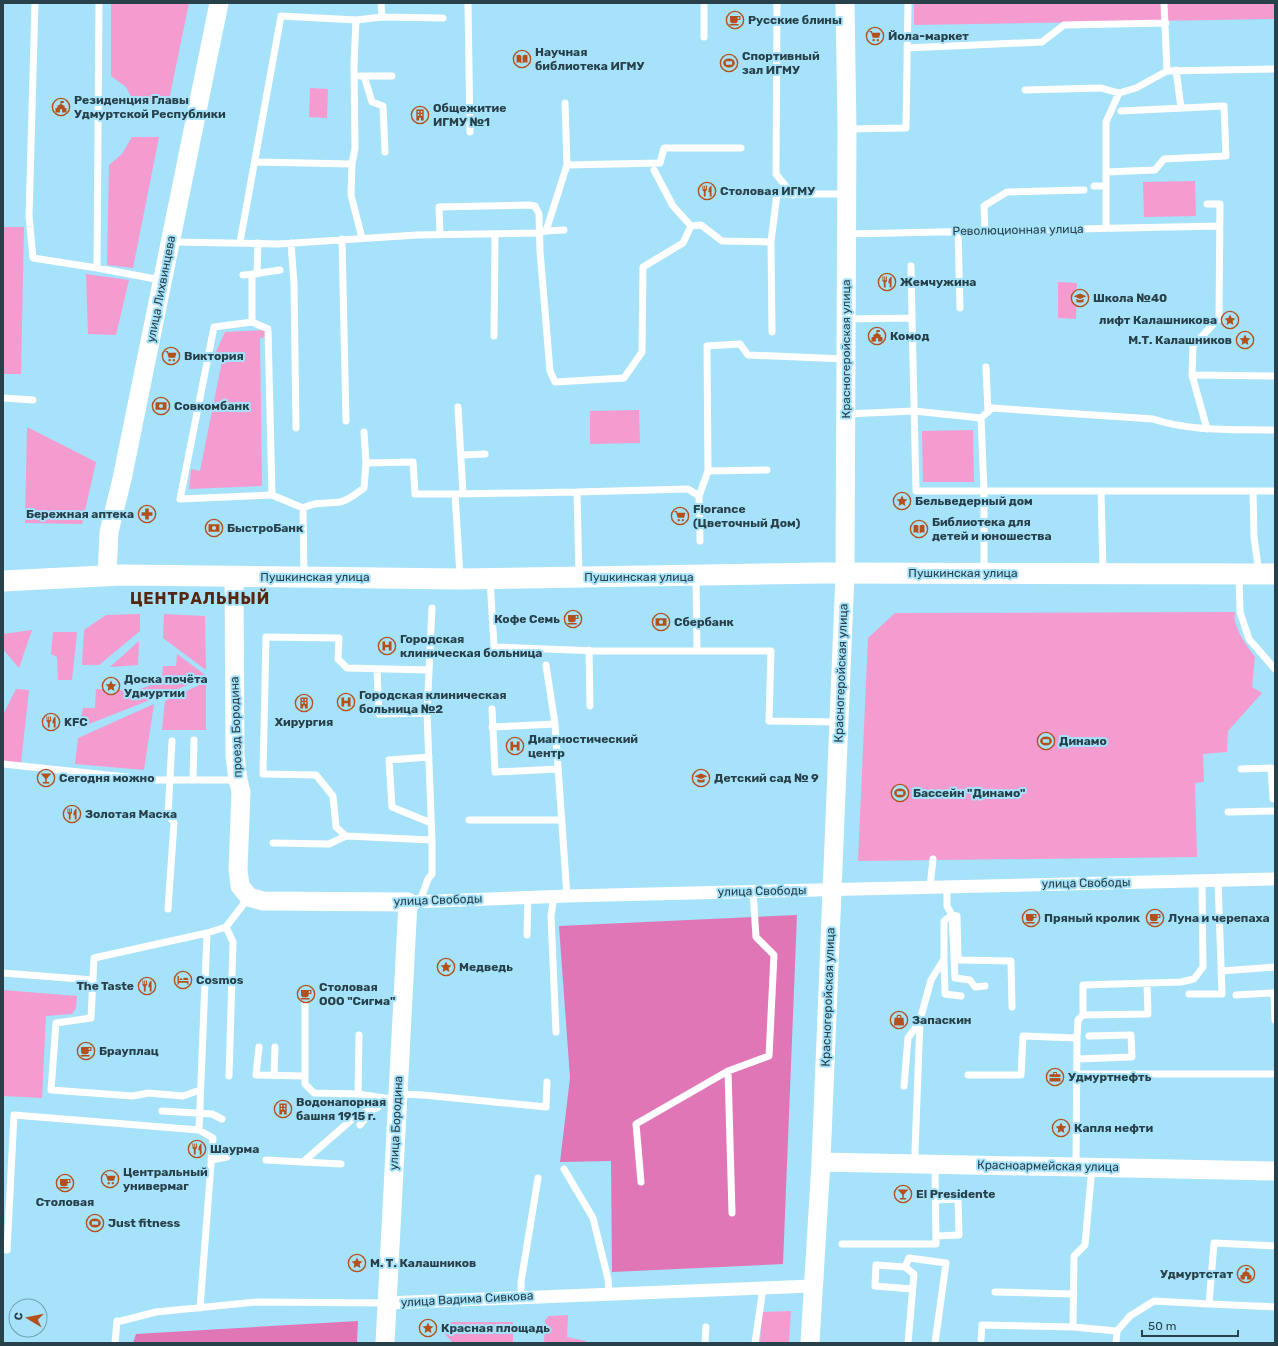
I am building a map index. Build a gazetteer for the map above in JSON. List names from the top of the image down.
{
  "streets": {
    "main road": ["Пушкинская улица"],
    "street": [
      "улица Лихвинцева",
      "Красногеройская улица",
      "проезд Бородина",
      "улица Свободы",
      "улица Бородина",
      "Красноармейская улица",
      "улица Вадима Сивкова"
    ],
    "lane": ["Революционная улица"]
  },
  "crossings": [
    ["Революционная улица", "Красногеройская улица"],
    ["улица Лихвинцева", "Пушкинская улица"],
    ["Красногеройская улица", "Пушкинская улица"],
    ["Красногеройская улица", "улица Свободы"],
    ["Красногеройская улица", "Красноармейская улица"],
    ["Красногеройская улица", "улица Вадима Сивкова"],
    ["Пушкинская улица", "проезд Бородина"],
    ["проезд Бородина", "улица Свободы"],
    ["улица Свободы", "улица Бородина"],
    ["улица Бородина", "улица Вадима Сивкова"]
  ],
  "districts": ["ЦЕНТРАЛЬНЫЙ"],
  "places": {
    "cafe": [
      "Русские блины",
      "Кофе Семь",
      "Пряный кролик",
      "Луна и черепаха",
      "Столовая ООО \"Сигма\"",
      "Брауплац",
      "Столовая"
    ],
    "supermarket": [
      "Йола-маркет",
      "Виктория",
      "Florance (Цветочный Дом)",
      "Центральный универмаг"
    ],
    "library": ["Научная библиотека ИГМУ", "Библиотека для детей и юношества"],
    "sports": [
      "Спортивный зал ИГМУ",
      "Динамо",
      "Бассейн \"Динамо\"",
      "Just fitness"
    ],
    "public building": ["Резиденция Главы Удмуртской Республики", "Комод", "Удмуртстат"],
    "building": ["Общежитие ИГМУ №1", "Хирургия", "Водонапорная башня 1915 г."],
    "restaurant": [
      "Столовая ИГМУ",
      "Жемчужина",
      "KFC",
      "Золотая Маска",
      "The Taste",
      "Шаурма"
    ],
    "school or university": ["Школа №40", "Детский сад № 9"],
    "place": [
      "лифт Калашникова",
      "М.Т. Калашников",
      "Бельведерный дом",
      "Доска почёта Удмуртии",
      "Медведь",
      "Капля нефти",
      "М. Т. Калашников",
      "Красная площадь"
    ],
    "bank": ["Совкомбанк", "БыстроБанк", "Сбербанк"],
    "pharmacy": ["Бережная аптека"],
    "hospital": ["Городская клиническая больница", "Городская клиническая больница №2", "Диагностический центр"],
    "bar": ["Сегодня можно", "El Presidente"],
    "hotel": ["Cosmos"],
    "shop": ["Запаскин"],
    "office": ["Удмуртнефть"]
  },
  "scale_bar": "50 m",
  "north": "left"
}
